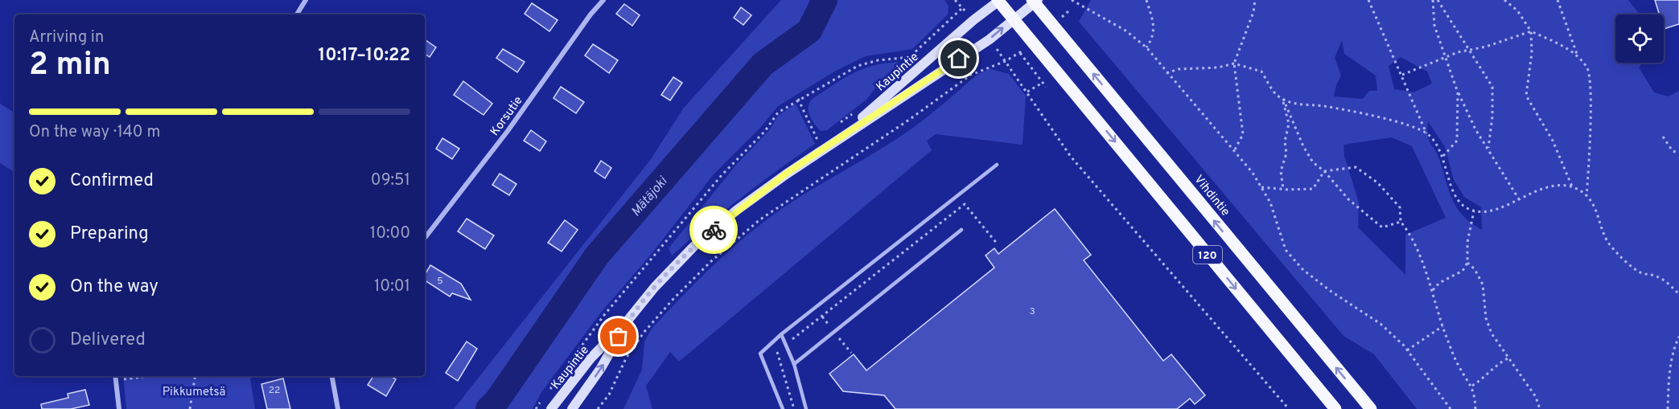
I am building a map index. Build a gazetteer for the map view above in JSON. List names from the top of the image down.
{
  "streets": {
    "main road": ["Kaupintie", "Vihdintie", "120"],
    "street": ["Korsutie"]
  },
  "crossings": [
    ["Kaupintie", "Vihdintie"],
    ["Kaupintie", "120"]
  ],
  "water": ["Mätäjoki"],
  "parks": ["Pikkumetsä"],
  "house_numbers": ["5", "3", "22"],
  "page": {
    "heading": ["2 min", "Arriving in", "10:17–10:22"],
    "bar": "On the way · 140 m",
    "list": [
      ["Confirmed", "09:51"],
      ["Preparing", "10:00"],
      ["On the way", "10:01"],
      "Delivered"
    ]
  }
}
